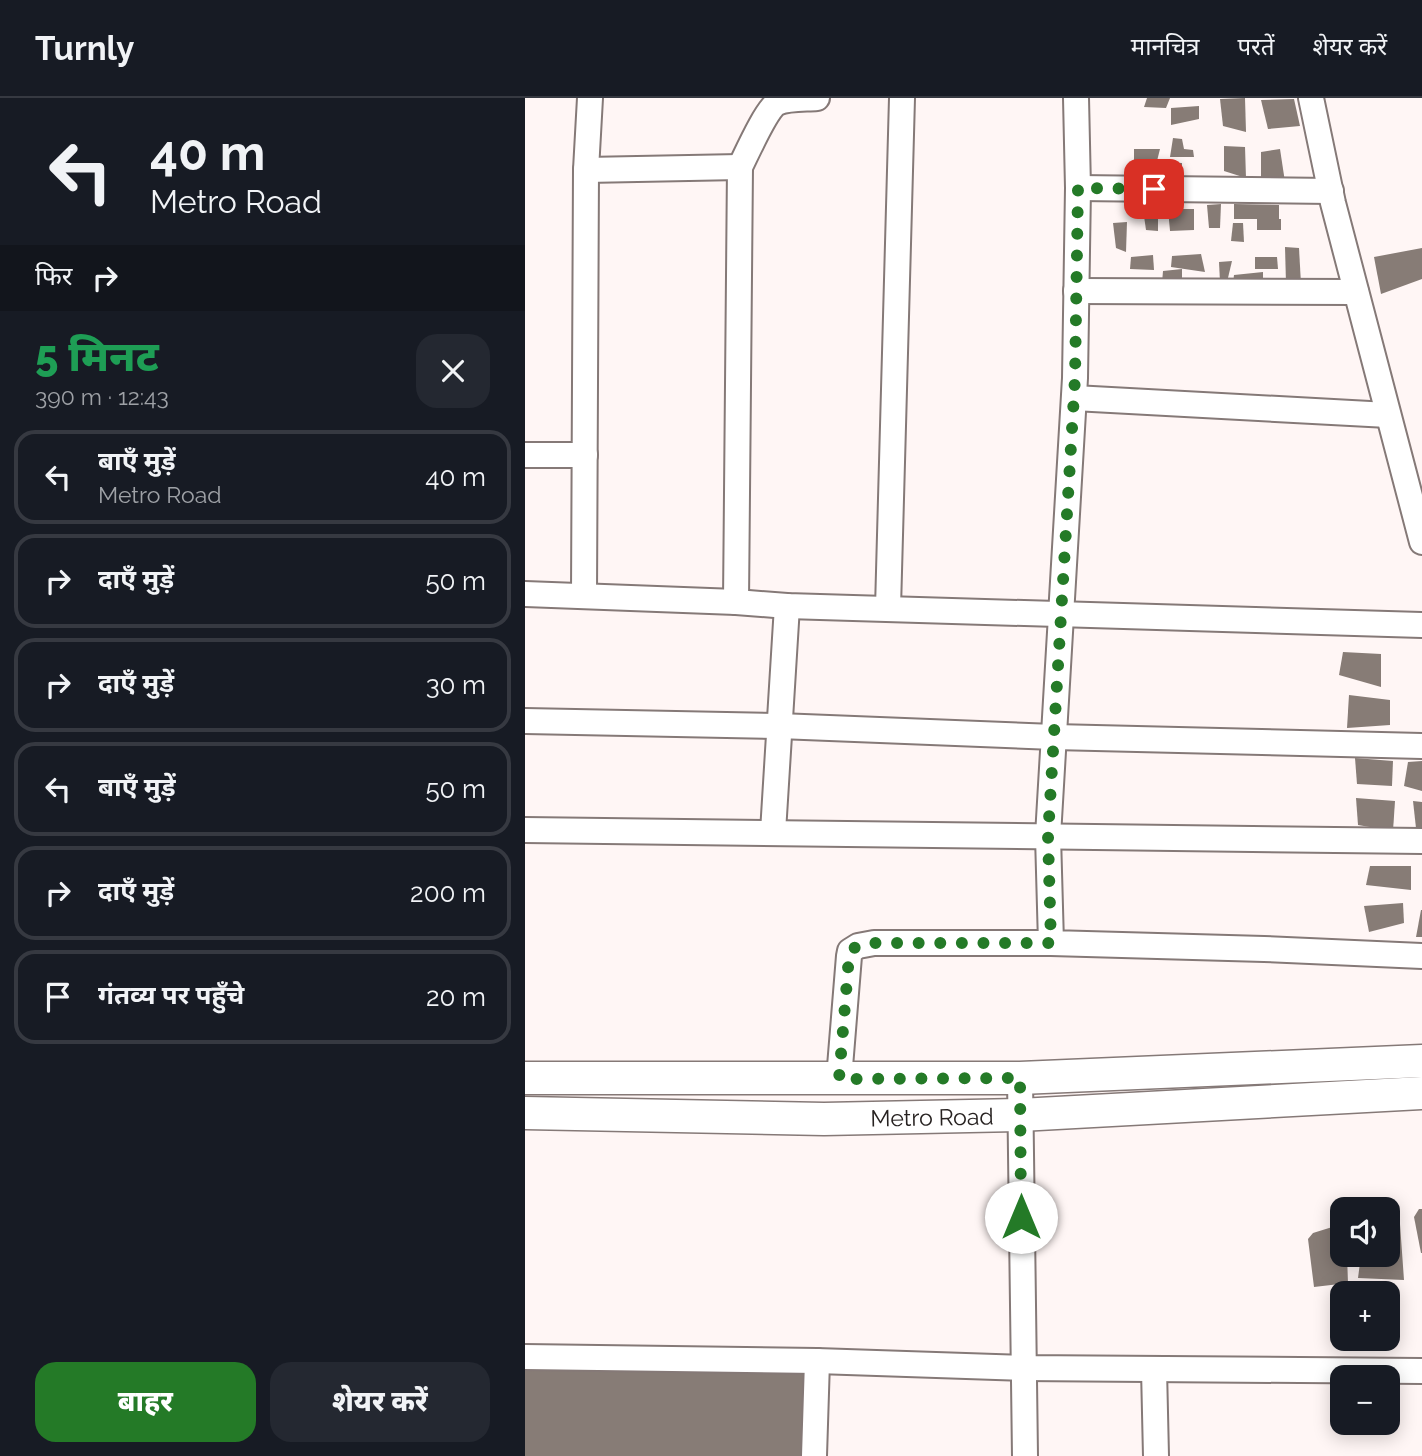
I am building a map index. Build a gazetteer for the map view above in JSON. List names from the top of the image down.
{
  "streets": {
    "street": ["Metro Road"]
  },
  "page": {
    "header": "Turnly",
    "nav": ["मानचित्र", "परतें", "शेयर करें"],
    "turn": ["40 m", "Metro Road"],
    "then": "फिर",
    "heading": ["5 मिनट", "390 m · 12:43"],
    "list": [
      {
        "name": "बाएँ मुड़ें",
        "note": "Metro Road",
        "value": "40 m"
      },
      {
        "name": "दाएँ मुड़ें",
        "value": "50 m"
      },
      {
        "name": "दाएँ मुड़ें",
        "value": "30 m"
      },
      {
        "name": "बाएँ मुड़ें",
        "value": "50 m"
      },
      {
        "name": "दाएँ मुड़ें",
        "value": "200 m"
      },
      {
        "name": "गंतव्य पर पहुँचे",
        "value": "20 m"
      }
    ],
    "map_buttons": ["+", "−"],
    "buttons": ["बाहर", "शेयर करें"]
  }
}
